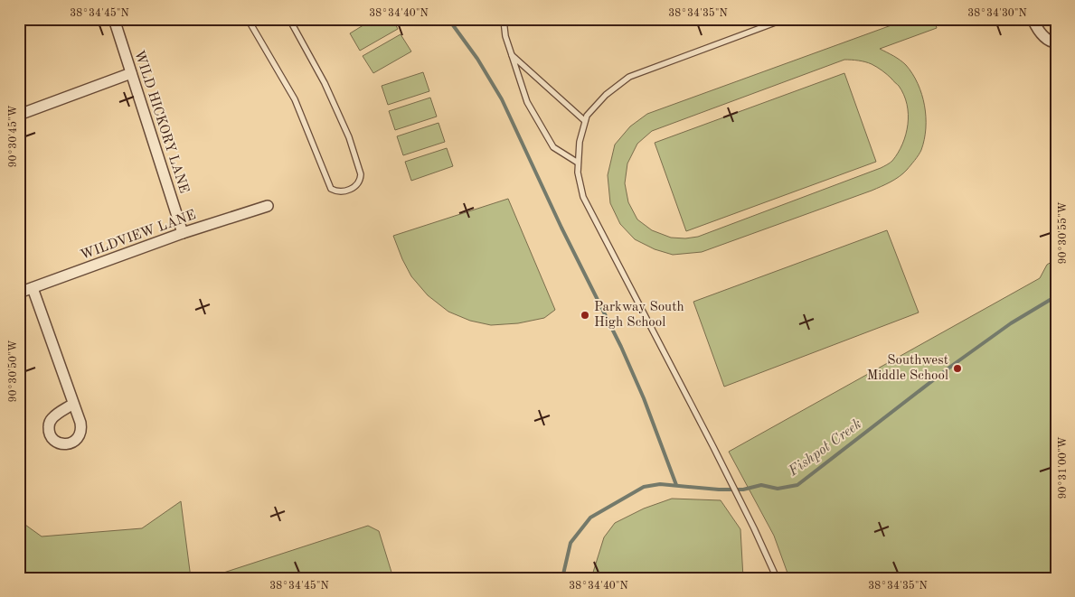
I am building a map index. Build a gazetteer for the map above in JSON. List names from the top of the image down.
{
  "streets": {
    "street": ["WILD HICKORY LANE", "WILDVIEW LANE"]
  },
  "crossings": [
    ["WILD HICKORY LANE", "WILDVIEW LANE"]
  ],
  "water": ["Fishpot Creek"],
  "places": ["Parkway South High School", "Southwest Middle School"],
  "coordinates": [
    "38°34'45\"N",
    "38°34'40\"N",
    "38°34'35\"N",
    "38°34'30\"N",
    "90°30'45\"W",
    "90°30'55\"W",
    "90°30'50\"W",
    "90°31'00\"W"
  ]
}
